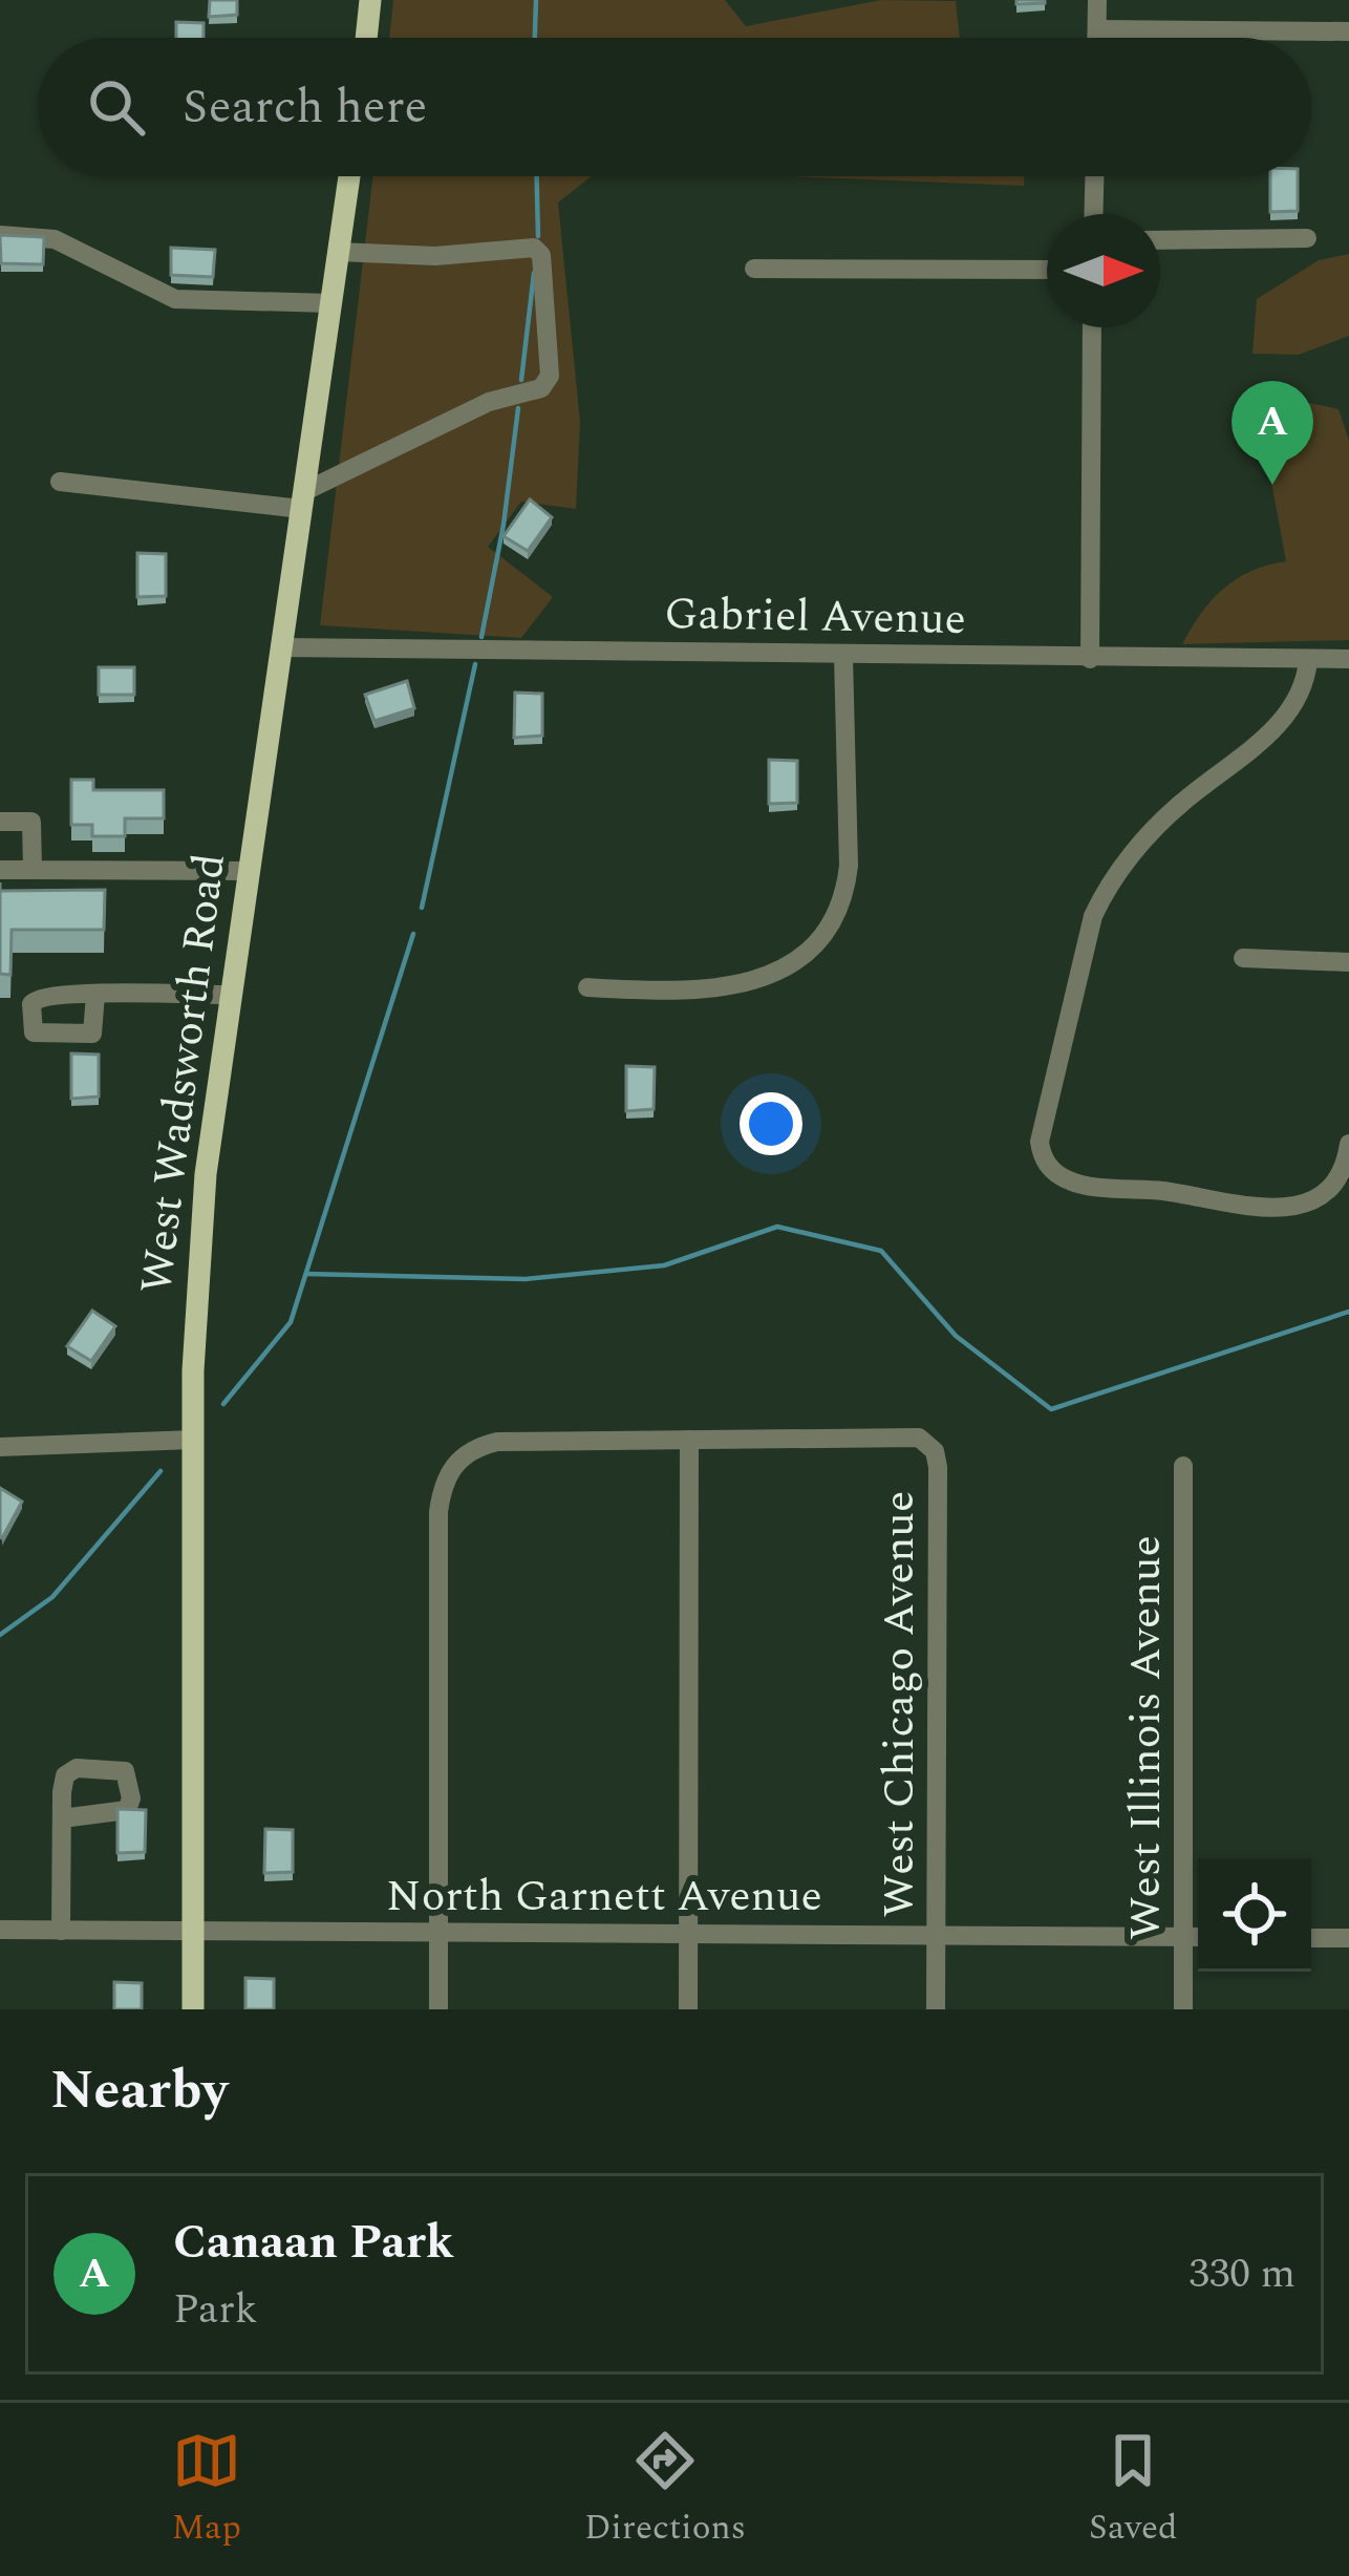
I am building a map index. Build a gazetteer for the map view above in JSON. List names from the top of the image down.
{
  "streets": {
    "main road": ["West Wadsworth Road"],
    "street": [
      "Gabriel Avenue",
      "West Chicago Avenue",
      "West Illinois Avenue",
      "North Garnett Avenue"
    ]
  },
  "crossings": [
    ["Gabriel Avenue", "West Wadsworth Road"],
    ["West Wadsworth Road", "North Garnett Avenue"],
    ["West Chicago Avenue", "North Garnett Avenue"],
    ["West Illinois Avenue", "North Garnett Avenue"]
  ],
  "north": "right",
  "page": {
    "search": "Search here",
    "pins": "A",
    "heading": "Nearby",
    "list": [
      {
        "mark": "A",
        "name": "Canaan Park",
        "note": "Park",
        "value": "330 m"
      }
    ],
    "nav": ["Map", "Directions", "Saved"]
  }
}
